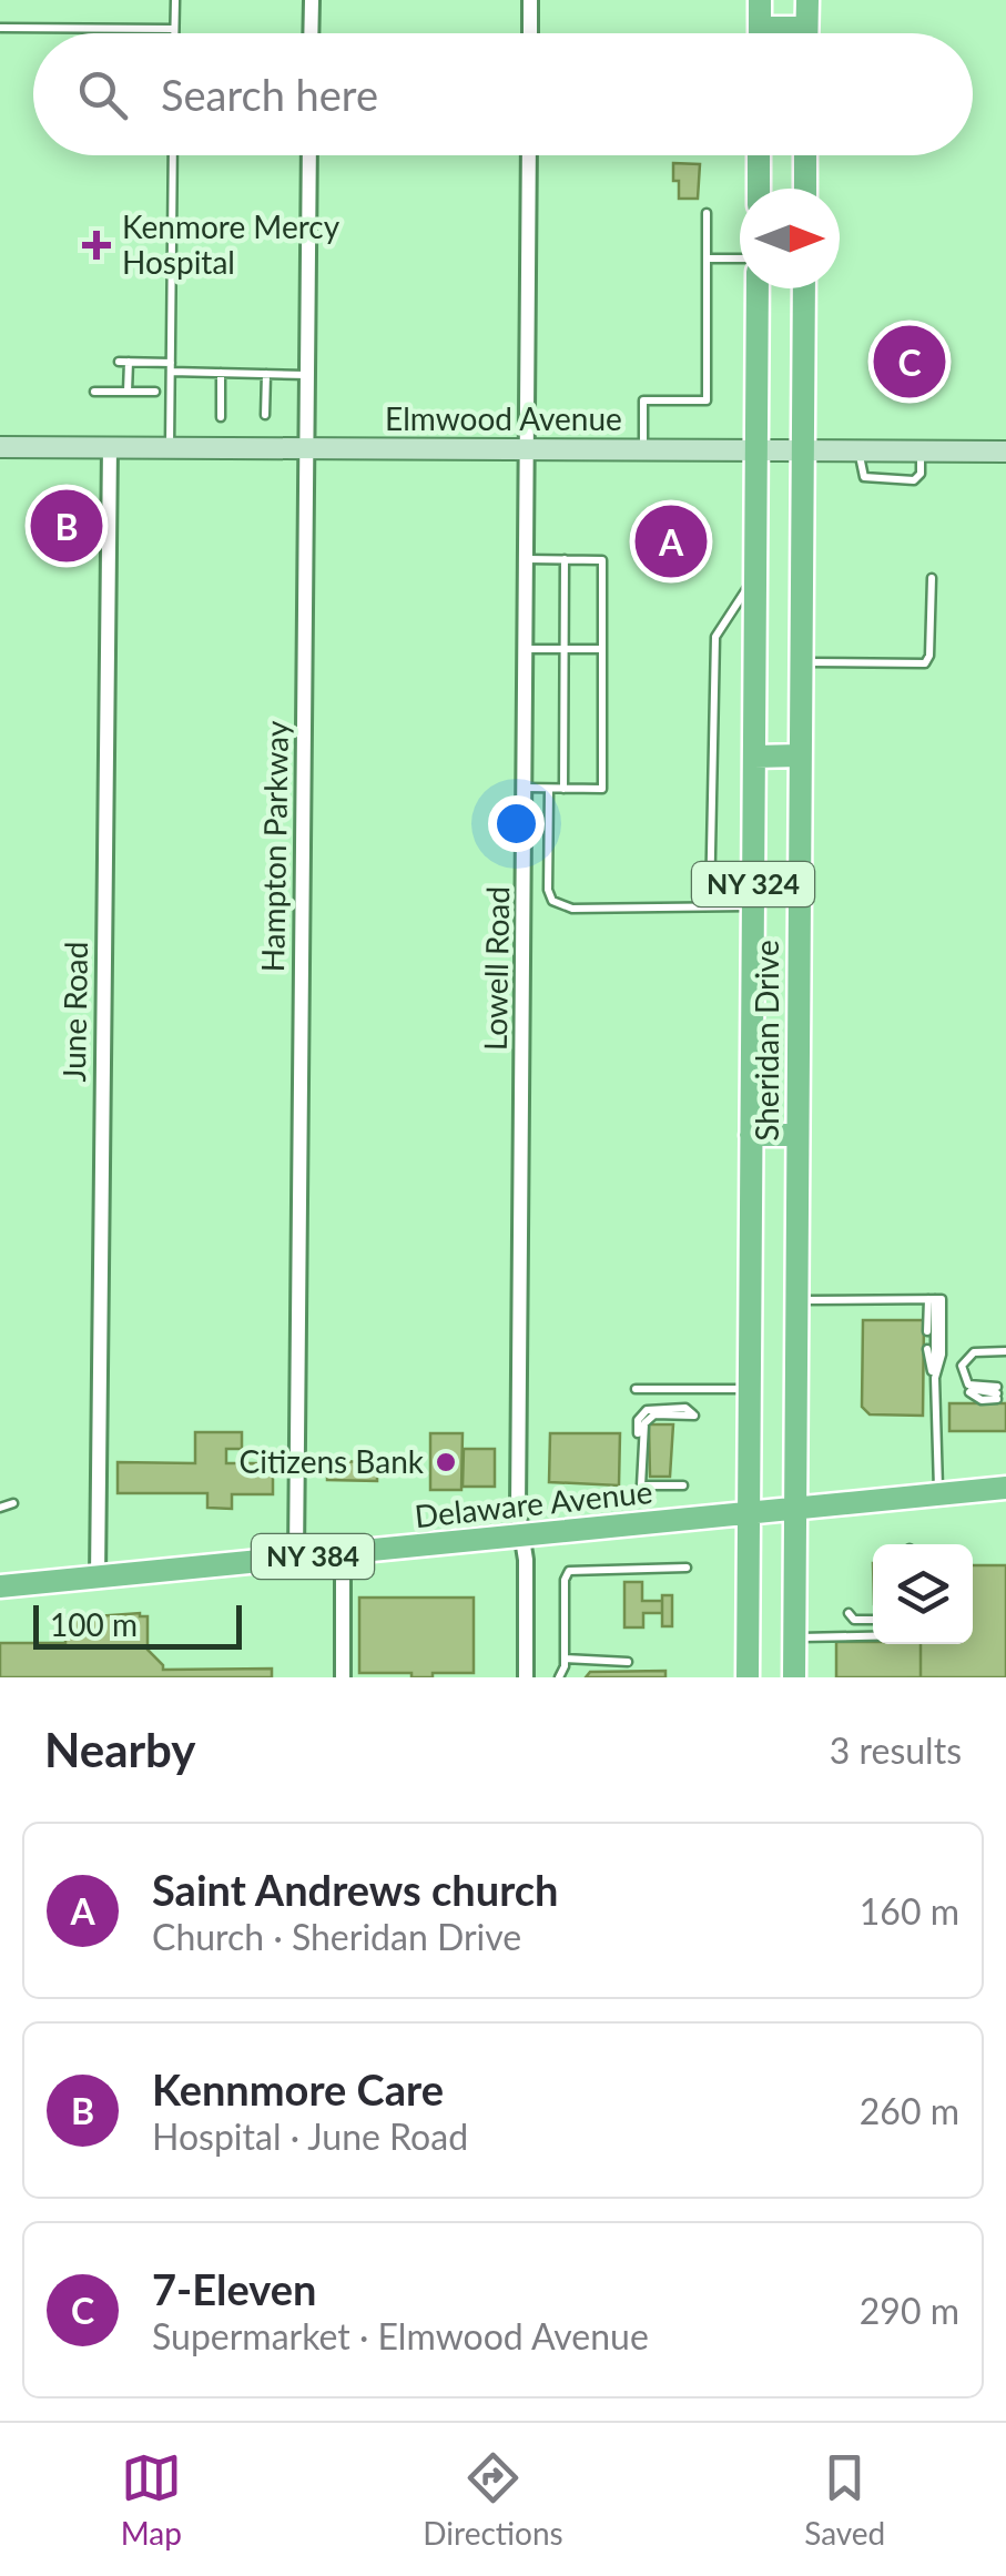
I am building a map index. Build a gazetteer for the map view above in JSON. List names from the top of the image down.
{
  "streets": {
    "main road": [
      "NY 324",
      "Sheridan Drive",
      "Delaware Avenue",
      "NY 384"
    ],
    "street": [
      "Elmwood Avenue",
      "Hampton Parkway",
      "Lowell Road",
      "June Road"
    ]
  },
  "crossings": [
    ["Elmwood Avenue", "Hampton Parkway"],
    ["Elmwood Avenue", "Lowell Road"],
    ["Elmwood Avenue", "June Road"],
    ["Elmwood Avenue", "Sheridan Drive"],
    ["Hampton Parkway", "Delaware Avenue"],
    ["Lowell Road", "Delaware Avenue"],
    ["June Road", "Delaware Avenue"],
    ["Sheridan Drive", "Delaware Avenue"]
  ],
  "places": {
    "health": ["Kenmore Mercy Hospital"],
    "other": ["Citizens Bank"]
  },
  "scale_bar": "100 m",
  "north": "right",
  "page": {
    "search": "Search here",
    "pins": ["C", "B", "A"],
    "scale": "100 m",
    "heading": ["Nearby", "3 results"],
    "list": [
      {
        "mark": "A",
        "name": "Saint Andrews church",
        "note": "Church · Sheridan Drive",
        "value": "160 m"
      },
      {
        "mark": "B",
        "name": "Kennmore Care",
        "note": "Hospital · June Road",
        "value": "260 m"
      },
      {
        "mark": "C",
        "name": "7-Eleven",
        "note": "Supermarket · Elmwood Avenue",
        "value": "290 m"
      }
    ],
    "nav": ["Map", "Directions", "Saved"]
  }
}
